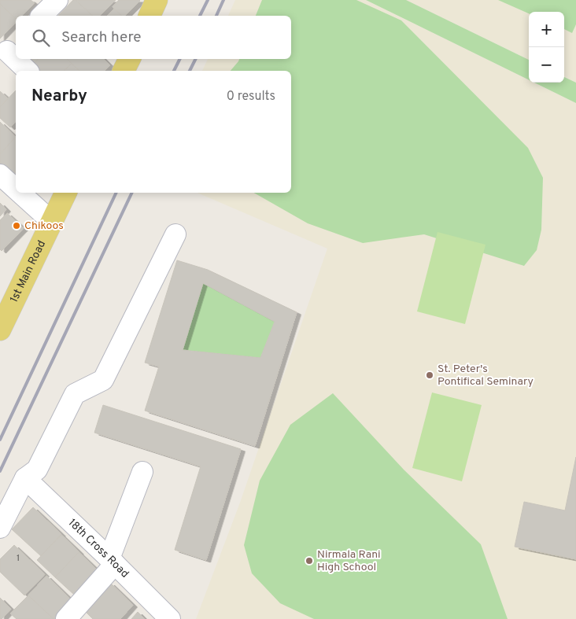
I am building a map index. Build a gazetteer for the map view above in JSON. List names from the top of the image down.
{
  "streets": {
    "main road": ["1st Main Road"],
    "street": ["18th Cross Road"]
  },
  "places": ["Chikoos", "St. Peter's Pontifical Seminary", "Nirmala Rani High School"],
  "house_numbers": ["1"],
  "page": {
    "map_buttons": ["+", "−"],
    "search": "Search here",
    "heading": ["Nearby", "0 results"]
  }
}
